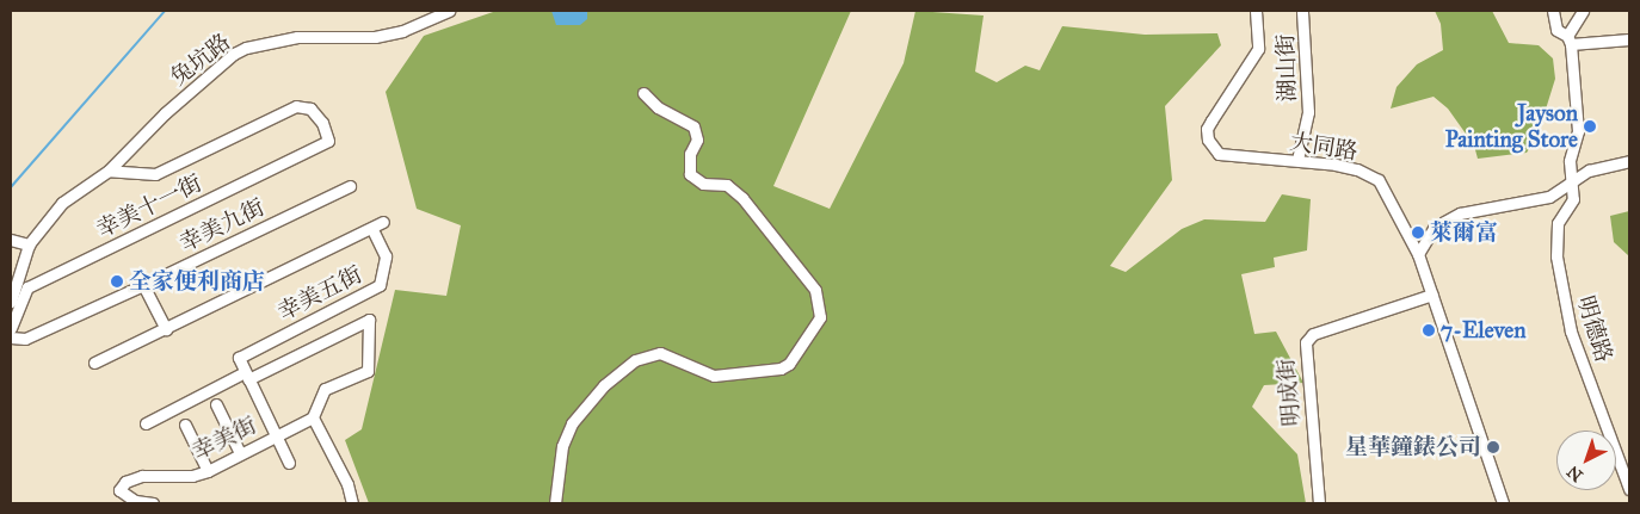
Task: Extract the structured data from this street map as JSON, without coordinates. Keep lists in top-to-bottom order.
{
  "streets": {
    "street": [
      "兔坑路",
      "湖山街",
      "大同路",
      "幸美十一街",
      "幸美九街",
      "幸美五街",
      "明德路",
      "明成街",
      "幸美街"
    ]
  },
  "crossings": [
    ["兔坑路", "幸美十一街"],
    ["湖山街", "大同路"],
    ["大同路", "明成街"]
  ],
  "places": [
    "Jayson Painting Store",
    "萊爾富",
    "全家便利商店",
    "7-Eleven",
    "星華鐘錶公司"
  ],
  "north": "bottom left"
}
